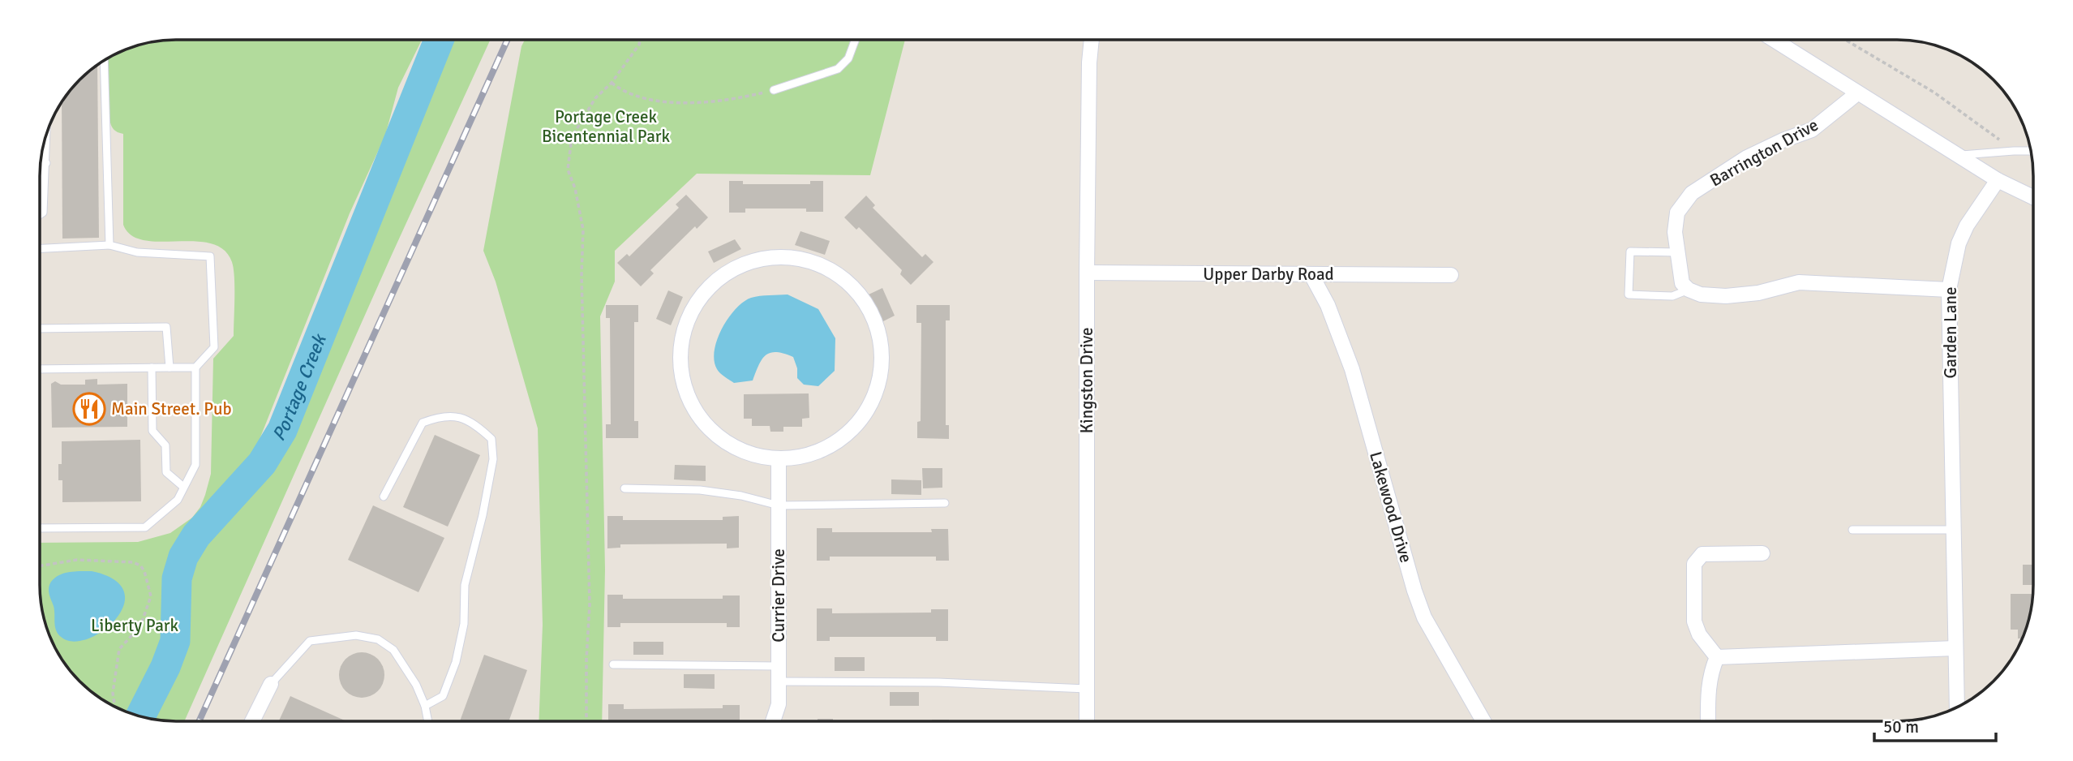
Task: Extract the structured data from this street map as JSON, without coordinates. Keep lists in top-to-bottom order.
{
  "streets": {
    "street": [
      "Barrington Drive",
      "Upper Darby Road",
      "Garden Lane",
      "Kingston Drive",
      "Lakewood Drive",
      "Currier Drive"
    ]
  },
  "crossings": [
    ["Upper Darby Road", "Kingston Drive"],
    ["Upper Darby Road", "Lakewood Drive"]
  ],
  "water": ["Portage Creek"],
  "parks": ["Portage Creek Bicentennial Park", "Liberty Park"],
  "places": {
    "restaurant": ["Main Street. Pub"]
  },
  "scale_bar": "50 m"
}
